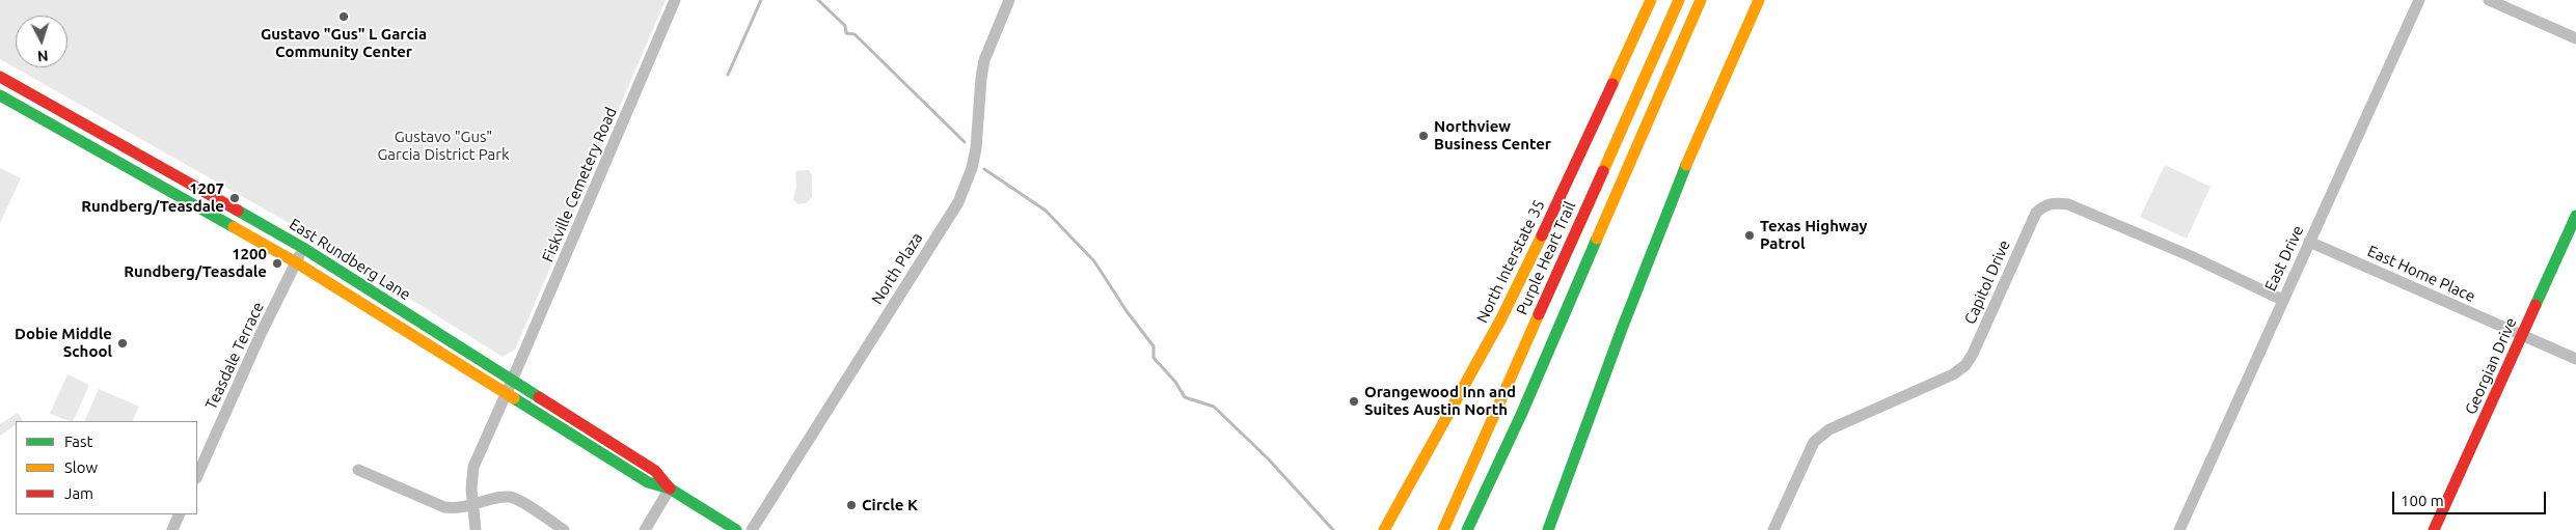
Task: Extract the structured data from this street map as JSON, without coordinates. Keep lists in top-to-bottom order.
{
  "streets": {
    "main road": [
      "Purple Heart Trail",
      "East Rundberg Lane",
      "North Interstate 35",
      "Georgian Drive"
    ],
    "street": [
      "Fiskville Cemetery Road",
      "East Drive",
      "North Plaza",
      "East Home Place",
      "Capitol Drive",
      "Teasdale Terrace"
    ]
  },
  "crossings": [
    ["Fiskville Cemetery Road", "East Rundberg Lane"],
    ["East Drive", "East Home Place"],
    ["East Drive", "Capitol Drive"],
    ["East Rundberg Lane", "Teasdale Terrace"],
    ["East Home Place", "Georgian Drive"]
  ],
  "parks": ["Gustavo \"Gus\" Garcia District Park"],
  "places": [
    "Gustavo \"Gus\" L Garcia Community Center",
    "Northview Business Center",
    "1207 Rundberg/Teasdale",
    "Texas Highway Patrol",
    "1200 Rundberg/Teasdale",
    "Dobie Middle School",
    "Orangewood Inn and Suites Austin North",
    "Circle K"
  ],
  "legend": ["Fast", "Slow", "Jam"],
  "scale_bar": "100 m",
  "north": "bottom"
}
